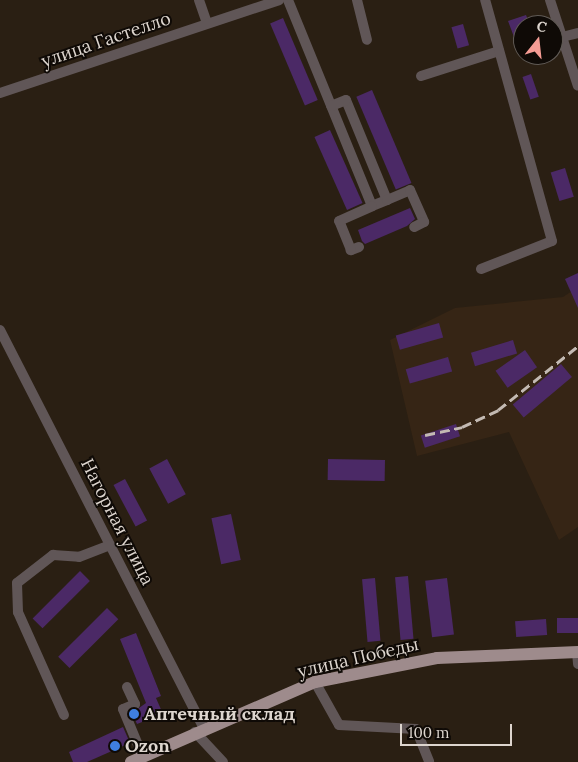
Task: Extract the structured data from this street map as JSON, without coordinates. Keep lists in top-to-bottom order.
{
  "streets": {
    "main road": ["улица Победы"],
    "street": ["улица Гастелло", "Нагорная улица"]
  },
  "crossings": [
    ["Нагорная улица", "улица Победы"]
  ],
  "places": ["Аптечный склад", "Ozon"],
  "scale_bar": "100 m",
  "north": "top"
}
